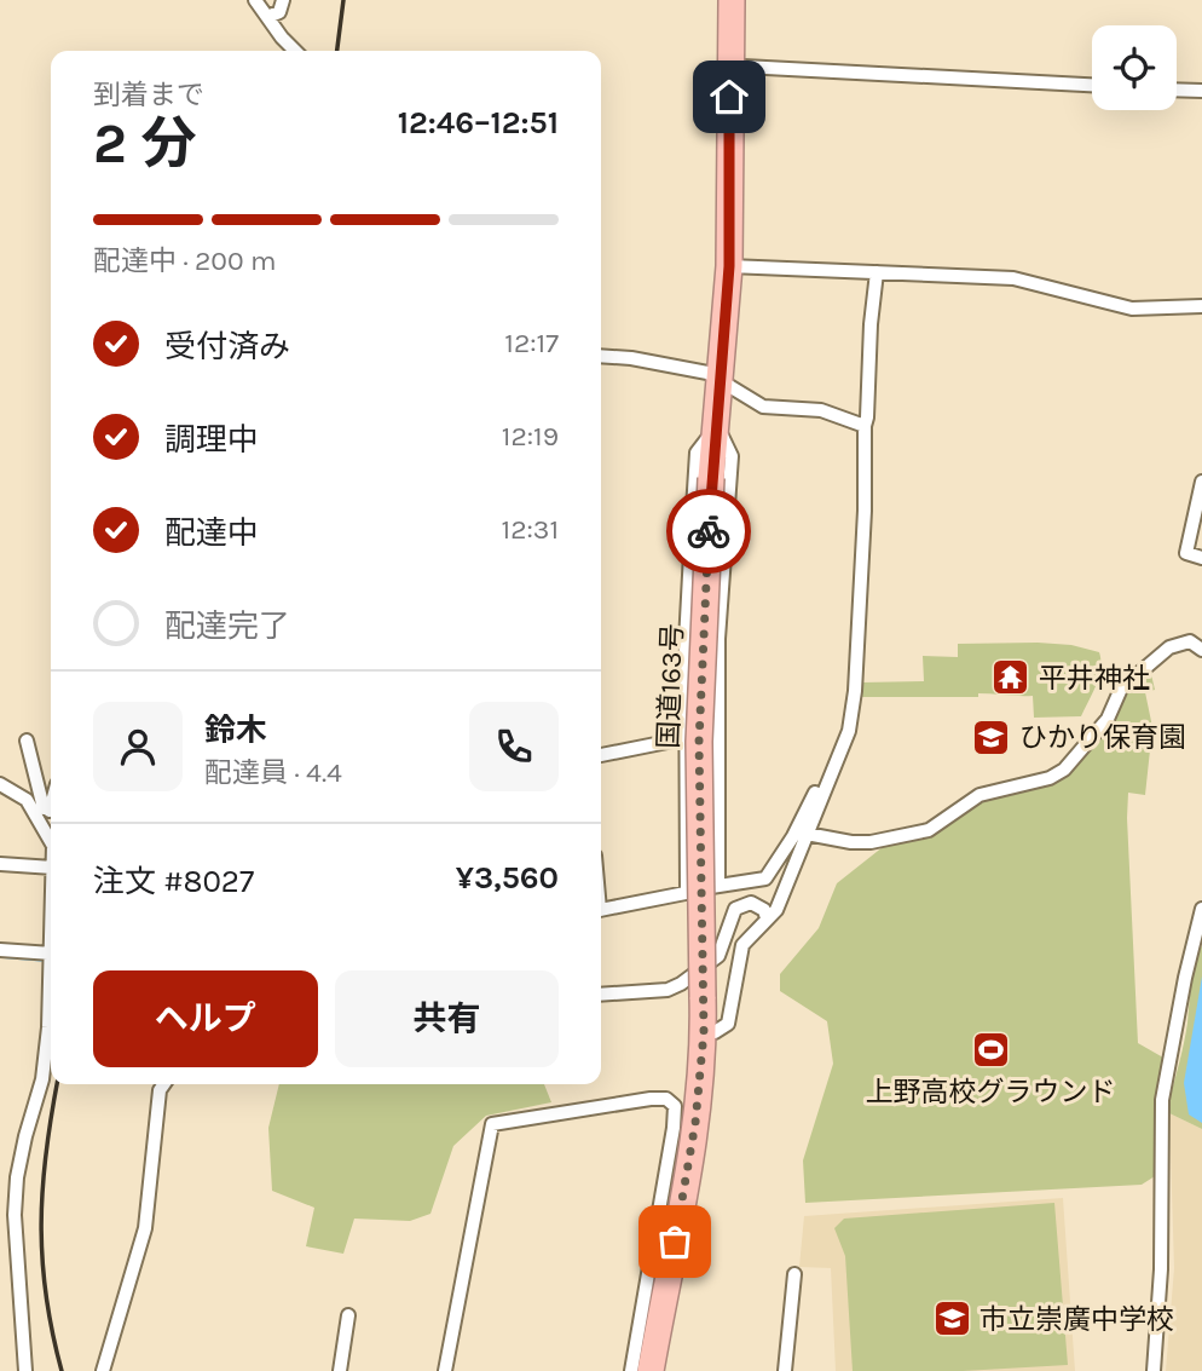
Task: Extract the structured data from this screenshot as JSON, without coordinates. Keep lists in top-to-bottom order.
{
  "streets": {
    "highway": ["国道163号"]
  },
  "places": {
    "temple": ["平井神社"],
    "school or university": ["ひかり保育園", "市立崇廣中学校"],
    "sports": ["上野高校グラウンド"]
  },
  "page": {
    "heading": ["2 分", "到着まで", "12:46–12:51"],
    "panel": [
      "鈴木",
      "配達員 · 4.4",
      "注文 #8027",
      "¥3,560"
    ],
    "bar": "配達中 · 200 m",
    "list": [
      ["受付済み", "12:17"],
      ["調理中", "12:19"],
      ["配達中", "12:31"],
      "配達完了"
    ],
    "buttons": ["ヘルプ", "共有"]
  }
}
